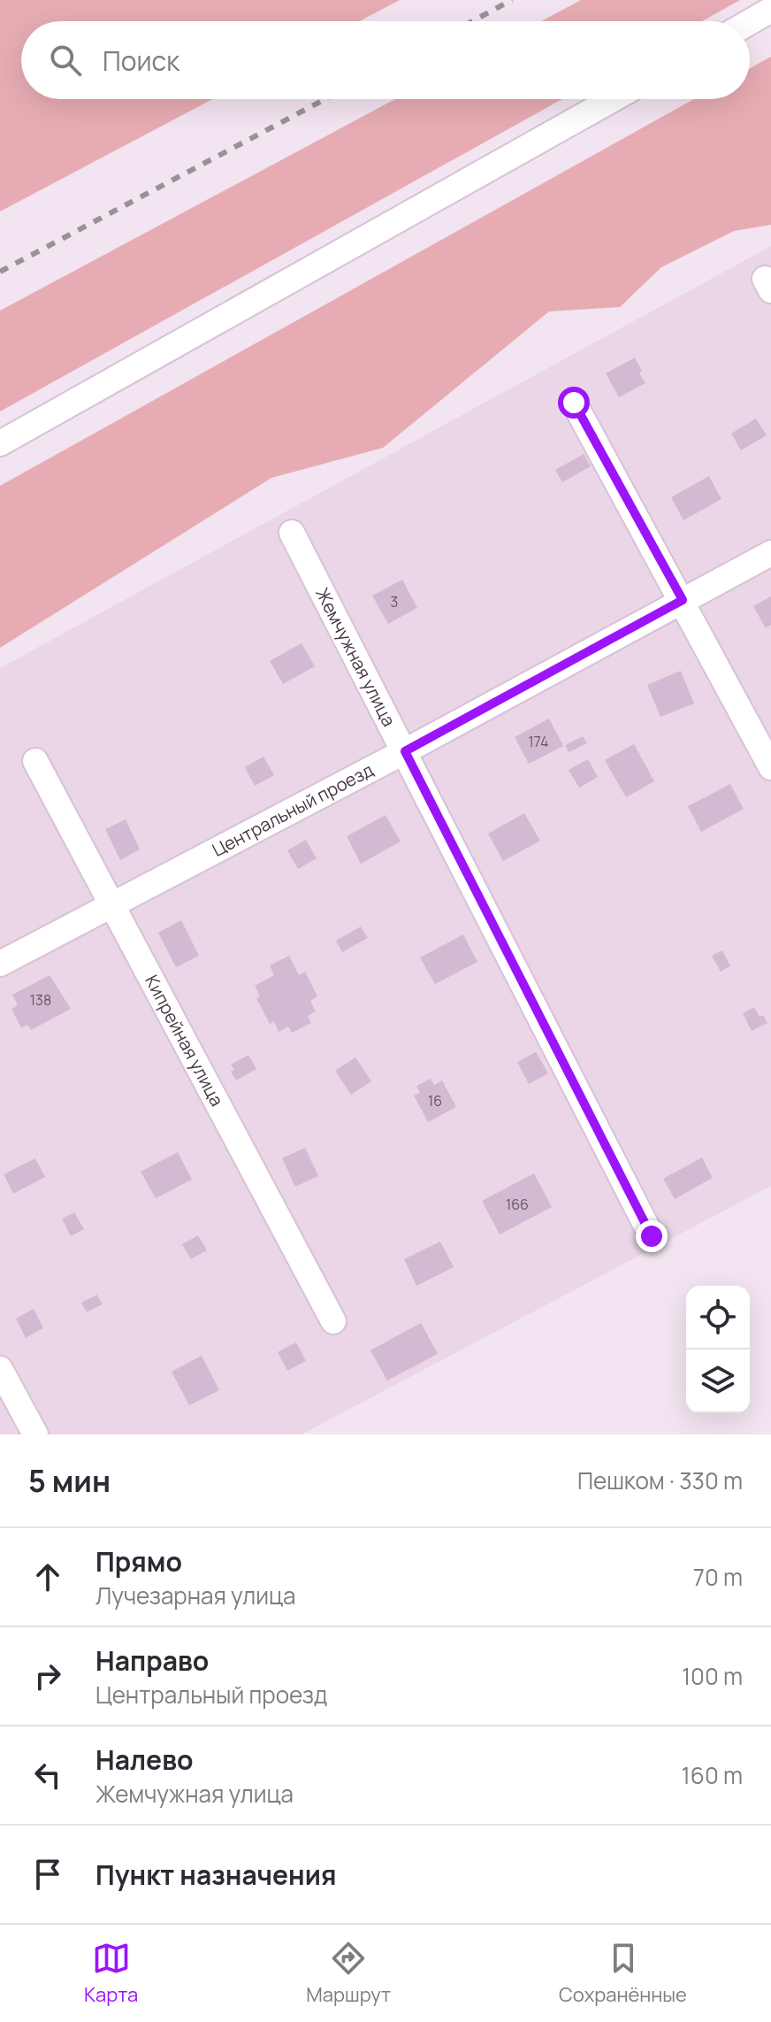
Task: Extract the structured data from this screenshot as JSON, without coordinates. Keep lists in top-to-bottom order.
{
  "streets": {
    "street": ["Жемчужная улица", "Центральный проезд", "Кипрейная улица"]
  },
  "crossings": [
    ["Жемчужная улица", "Центральный проезд"],
    ["Центральный проезд", "Кипрейная улица"]
  ],
  "house_numbers": [
    "3",
    "174",
    "138",
    "16",
    "166"
  ],
  "page": {
    "search": "Поиск",
    "heading": ["5 мин", "Пешком · 330 m"],
    "list": [
      ["Прямо", "Лучезарная улица", "70 m"],
      ["Направо", "Центральный проезд", "100 m"],
      ["Налево", "Жемчужная улица", "160 m"],
      "Пункт назначения"
    ],
    "nav": ["Карта", "Маршрут", "Сохранённые"]
  }
}
